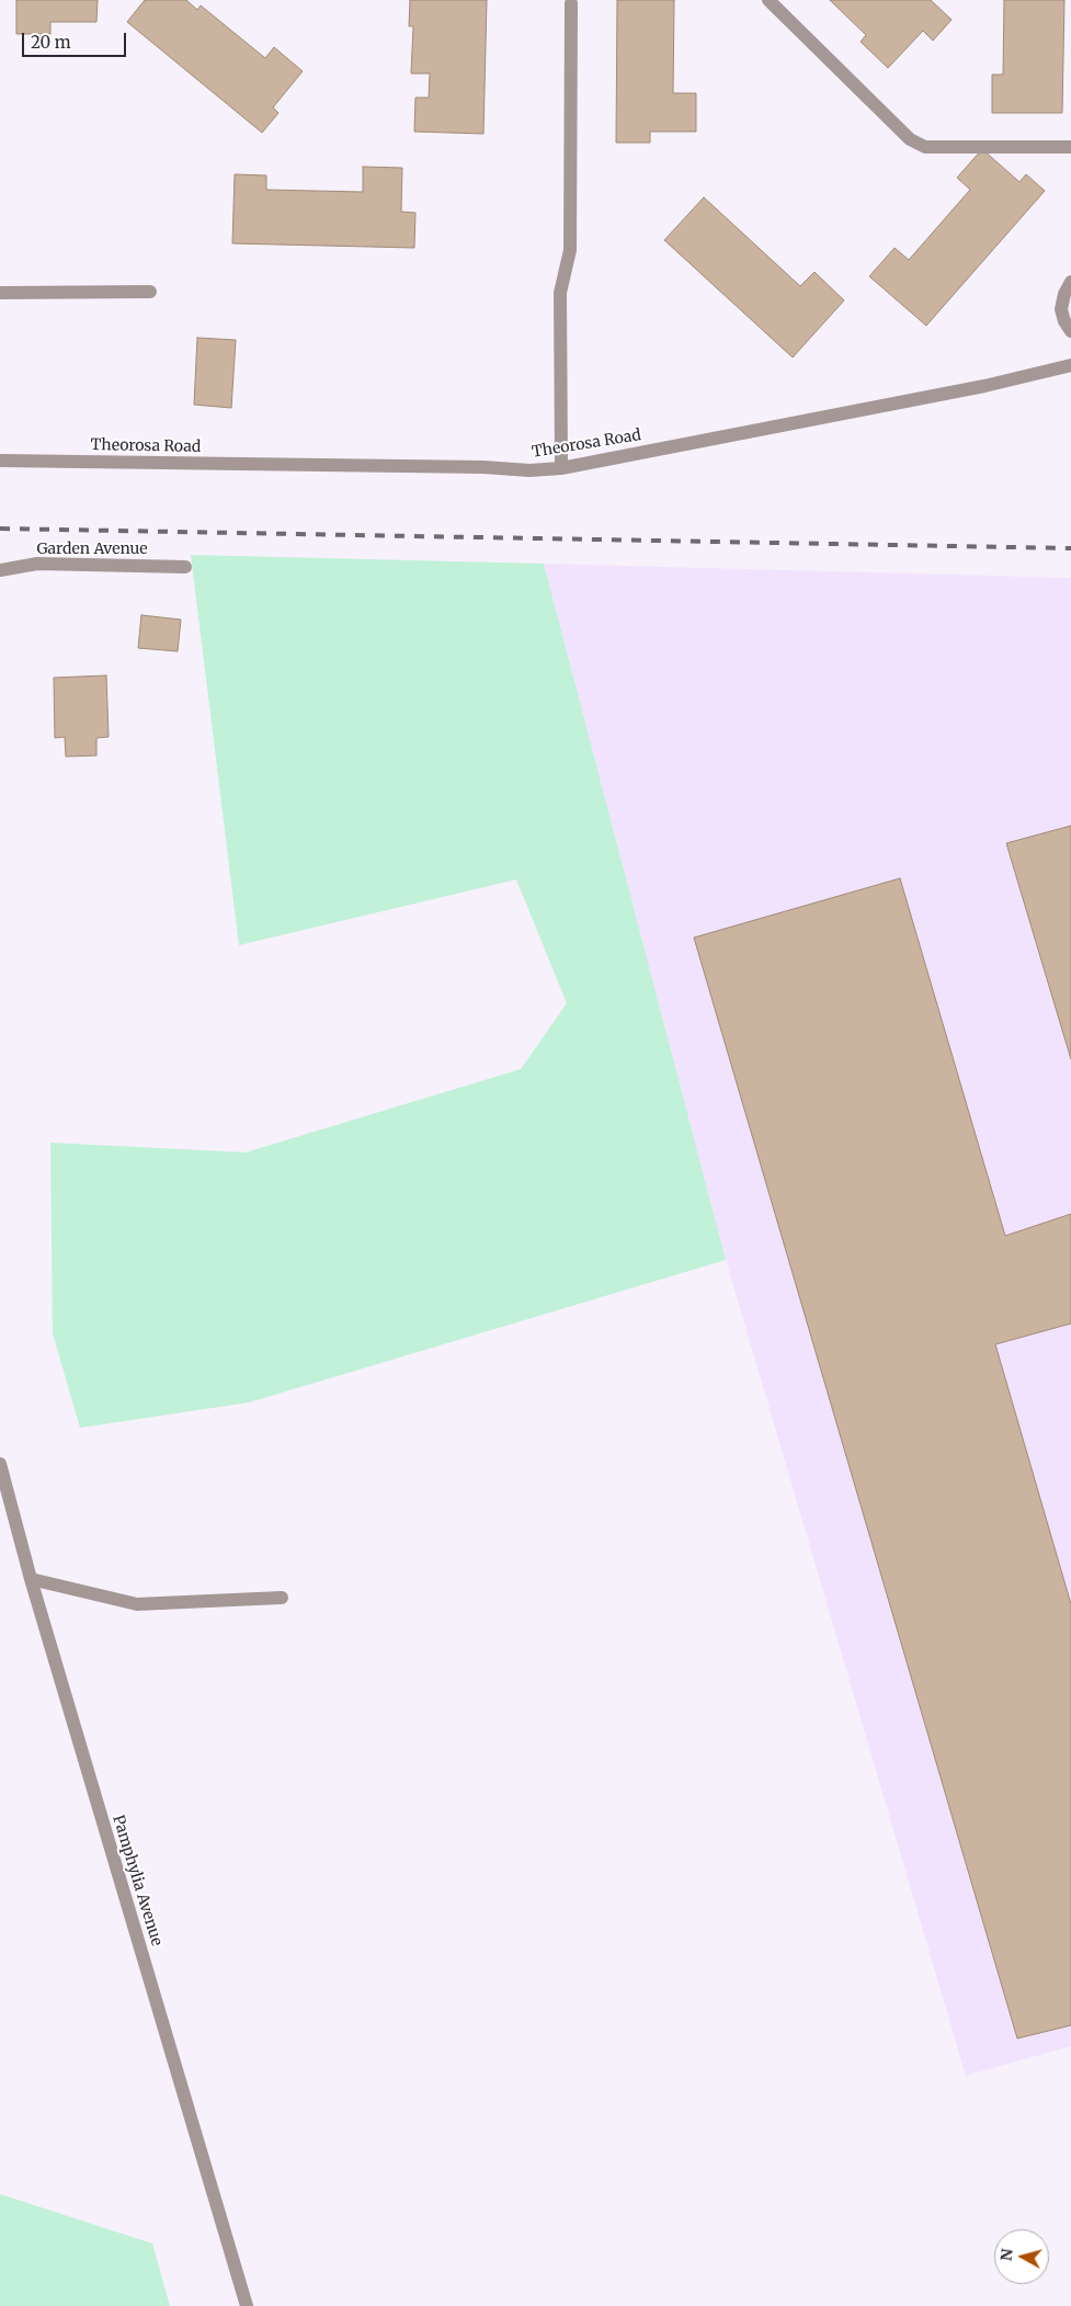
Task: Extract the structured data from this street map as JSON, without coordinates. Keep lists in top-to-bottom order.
{
  "streets": {
    "street": ["Theorosa Road", "Garden Avenue", "Pamphylia Avenue"]
  },
  "scale_bar": "20 m",
  "north": "left"
}
